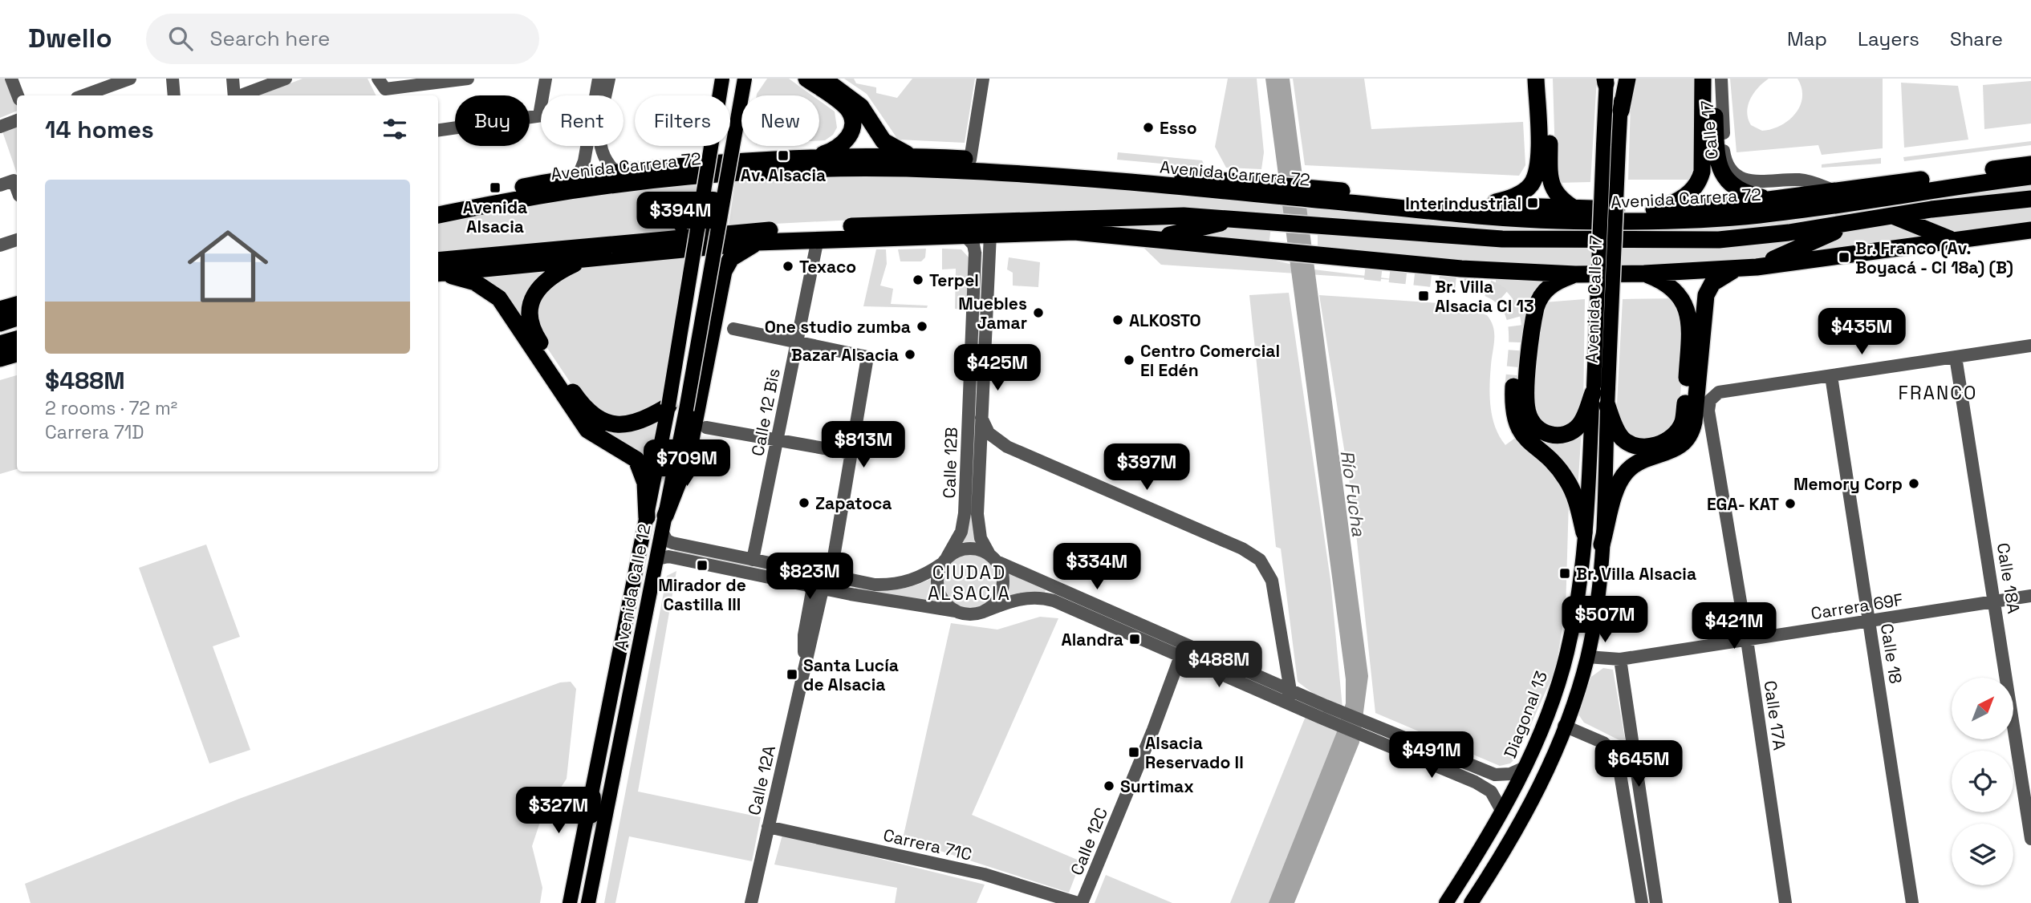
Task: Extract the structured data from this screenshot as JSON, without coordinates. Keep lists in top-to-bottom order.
{
  "streets": {
    "highway": ["Avenida Carrera 72"],
    "main road": ["Avenida Calle 17", "Avenida Calle 12", "Diagonal 13"],
    "street": [
      "Calle 17",
      "Calle 12 Bis",
      "Calle 12B",
      "Calle 18A",
      "Carrera 69F",
      "Calle 18",
      "Calle 17A",
      "Calle 12A",
      "Calle 12C",
      "Carrera 71C"
    ]
  },
  "crossings": [
    ["Calle 17", "Avenida Carrera 72"],
    ["Avenida Calle 17", "Diagonal 13"],
    ["Calle 12 Bis", "Calle 12A"],
    ["Calle 18A", "Carrera 69F"],
    ["Carrera 69F", "Calle 18"],
    ["Carrera 69F", "Calle 17A"],
    ["Calle 18", "Calle 17A"],
    ["Calle 12A", "Carrera 71C"],
    ["Calle 12C", "Carrera 71C"]
  ],
  "districts": ["FRANCO", "CIUDAD ALSACIA"],
  "water": ["Río Fucha"],
  "places": {
    "other": [
      "Esso",
      "Texaco",
      "Terpel",
      "Muebles Jamar",
      "ALKOSTO",
      "One studio zumba",
      "Bazar Alsacia",
      "Centro Comercial El Edén",
      "Memory Corp",
      "Zapatoca",
      "EGA- KAT",
      "Surtimax"
    ],
    "transit": [
      "Av. Alsacia",
      "Avenida Alsacia",
      "Interindustrial",
      "Br. Franco (Av. Boyacá - Cl 18a) (B)",
      "Br. Villa Alsacia Cl 13",
      "Mirador de Castilla III",
      "Br. Villa Alsacia",
      "Alandra",
      "Santa Lucía de Alsacia",
      "Alsacia Reservado II"
    ]
  },
  "north": "top right",
  "page": {
    "header": "Dwello",
    "search": "Search here",
    "nav": ["Map", "Layers", "Share"],
    "chip": [
      "Buy",
      "Rent",
      "Filters",
      "New"
    ],
    "heading": "14 homes",
    "list": [
      {
        "name": "$488M",
        "note": "2 rooms · 72 m² · Carrera 71D"
      }
    ],
    "price": [
      "$394M",
      "$435M",
      "$425M",
      "$813M",
      "$709M",
      "$397M",
      "$334M",
      "$823M",
      "$507M",
      "$421M",
      "$488M",
      "$491M",
      "$645M",
      "$327M"
    ]
  }
}
